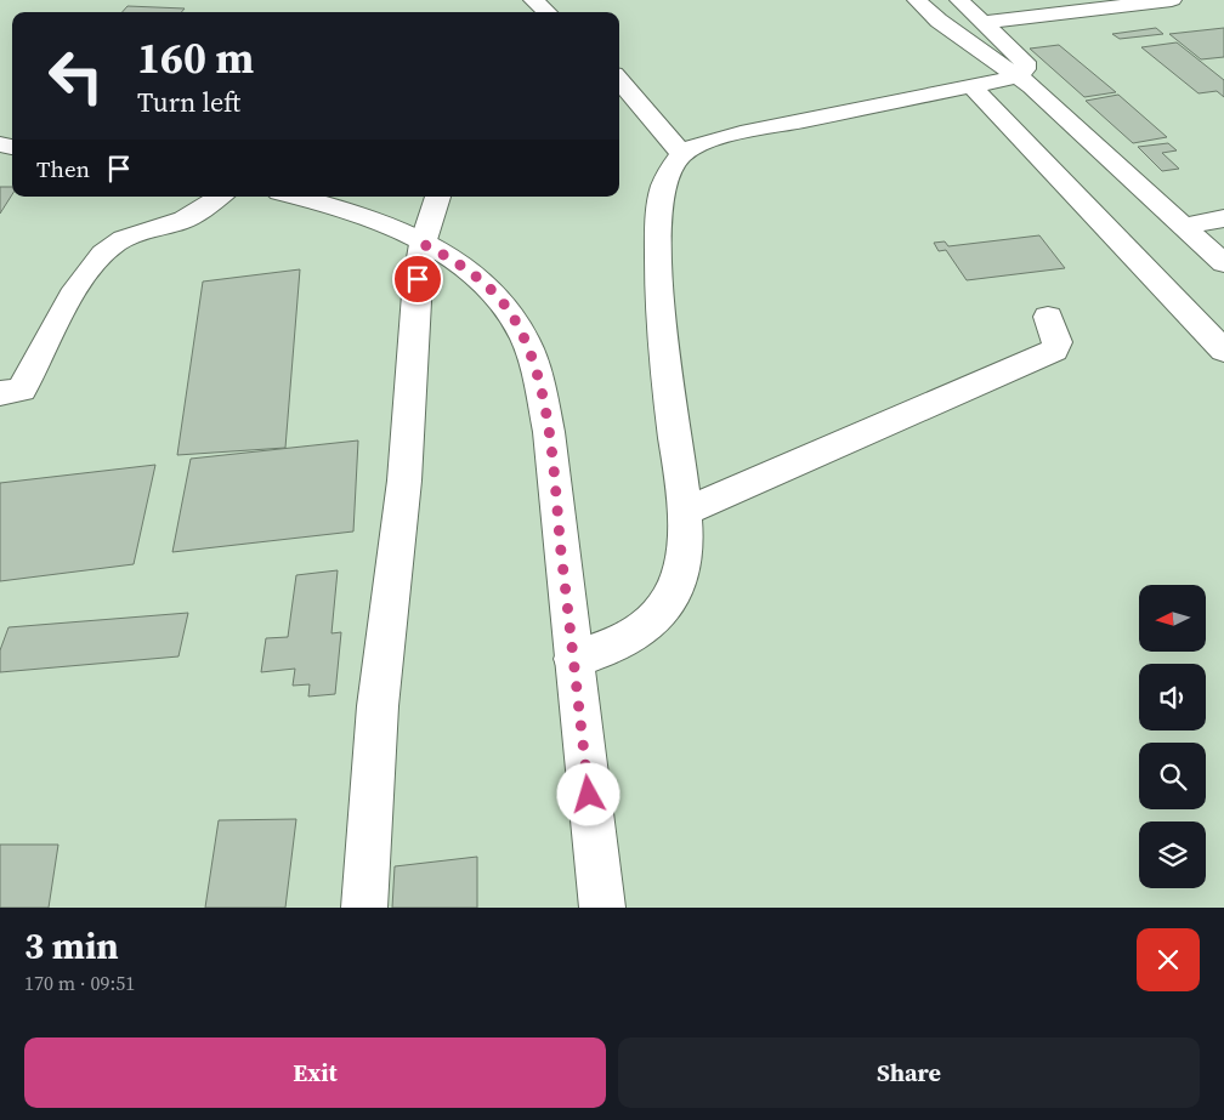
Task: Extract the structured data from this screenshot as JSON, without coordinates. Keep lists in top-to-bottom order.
{
  "north": "left",
  "page": {
    "turn": ["160 m", "Turn left"],
    "then": "Then",
    "heading": ["3 min", "170 m · 09:51"],
    "buttons": ["Exit", "Share"]
  }
}
